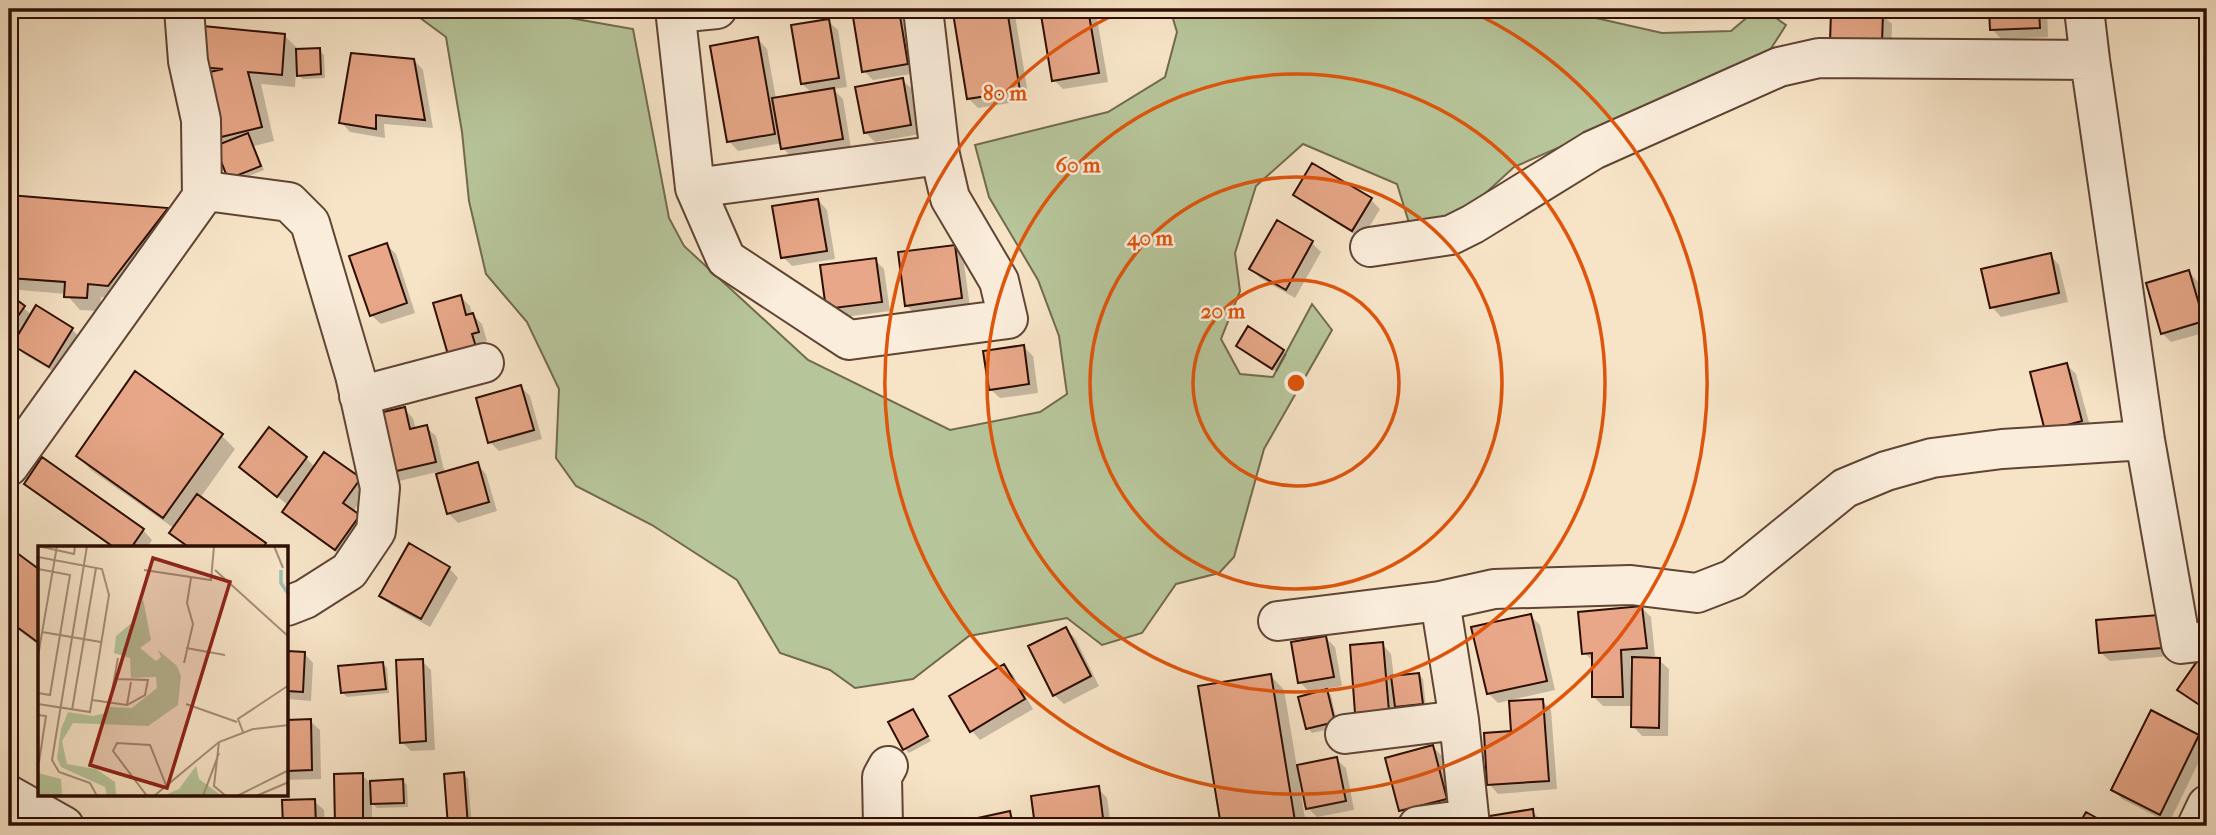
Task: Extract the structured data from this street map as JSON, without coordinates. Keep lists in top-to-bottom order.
{
  "rings": [
    "80 m",
    "60 m",
    "40 m",
    "20 m"
  ]
}
